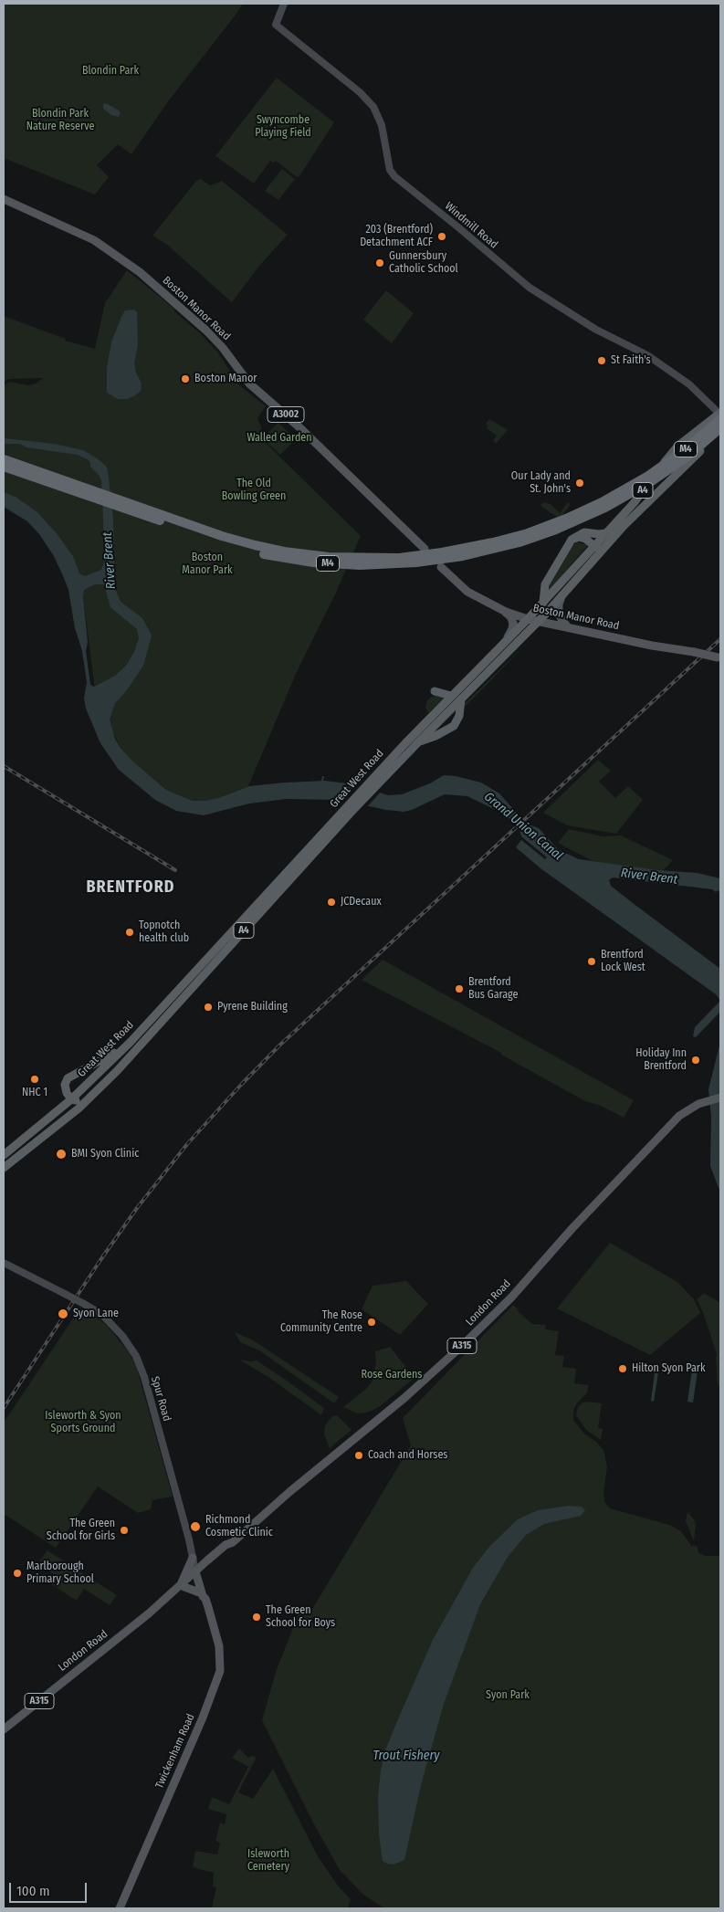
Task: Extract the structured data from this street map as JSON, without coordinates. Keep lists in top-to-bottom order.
{
  "streets": {
    "highway": ["M4", "A4", "Great West Road"],
    "main road": [
      "Windmill Road",
      "Boston Manor Road",
      "A3002",
      "London Road",
      "A315",
      "Spur Road",
      "Twickenham Road"
    ]
  },
  "crossings": [
    ["Windmill Road", "M4"],
    ["Windmill Road", "Great West Road"],
    ["Boston Manor Road", "Great West Road"],
    ["M4", "Great West Road"],
    ["A4", "Great West Road"],
    ["London Road", "Spur Road"],
    ["London Road", "Twickenham Road"],
    ["Spur Road", "Twickenham Road"]
  ],
  "districts": ["BRENTFORD"],
  "water": ["River Brent", "Grand Union Canal", "Trout Fishery"],
  "parks": [
    "Blondin Park",
    "Blondin Park Nature Reserve",
    "Swyncombe Playing Field",
    "Walled Garden",
    "The Old Bowling Green",
    "Boston Manor Park",
    "Rose Gardens",
    "Isleworth & Syon Sports Ground",
    "Syon Park",
    "Isleworth Cemetery"
  ],
  "places": [
    "203 (Brentford) Detachment ACF",
    "Gunnersbury Catholic School",
    "St Faith's",
    "Boston Manor",
    "Our Lady and St. John's",
    "JCDecaux",
    "Topnotch health club",
    "Brentford Lock West",
    "Brentford Bus Garage",
    "Pyrene Building",
    "Holiday Inn Brentford",
    "NHC 1",
    "BMI Syon Clinic",
    "Syon Lane",
    "The Rose Community Centre",
    "Hilton Syon Park",
    "Coach and Horses",
    "Richmond Cosmetic Clinic",
    "The Green School for Girls",
    "Marlborough Primary School",
    "The Green School for Boys"
  ],
  "scale_bar": "100 m"
}
